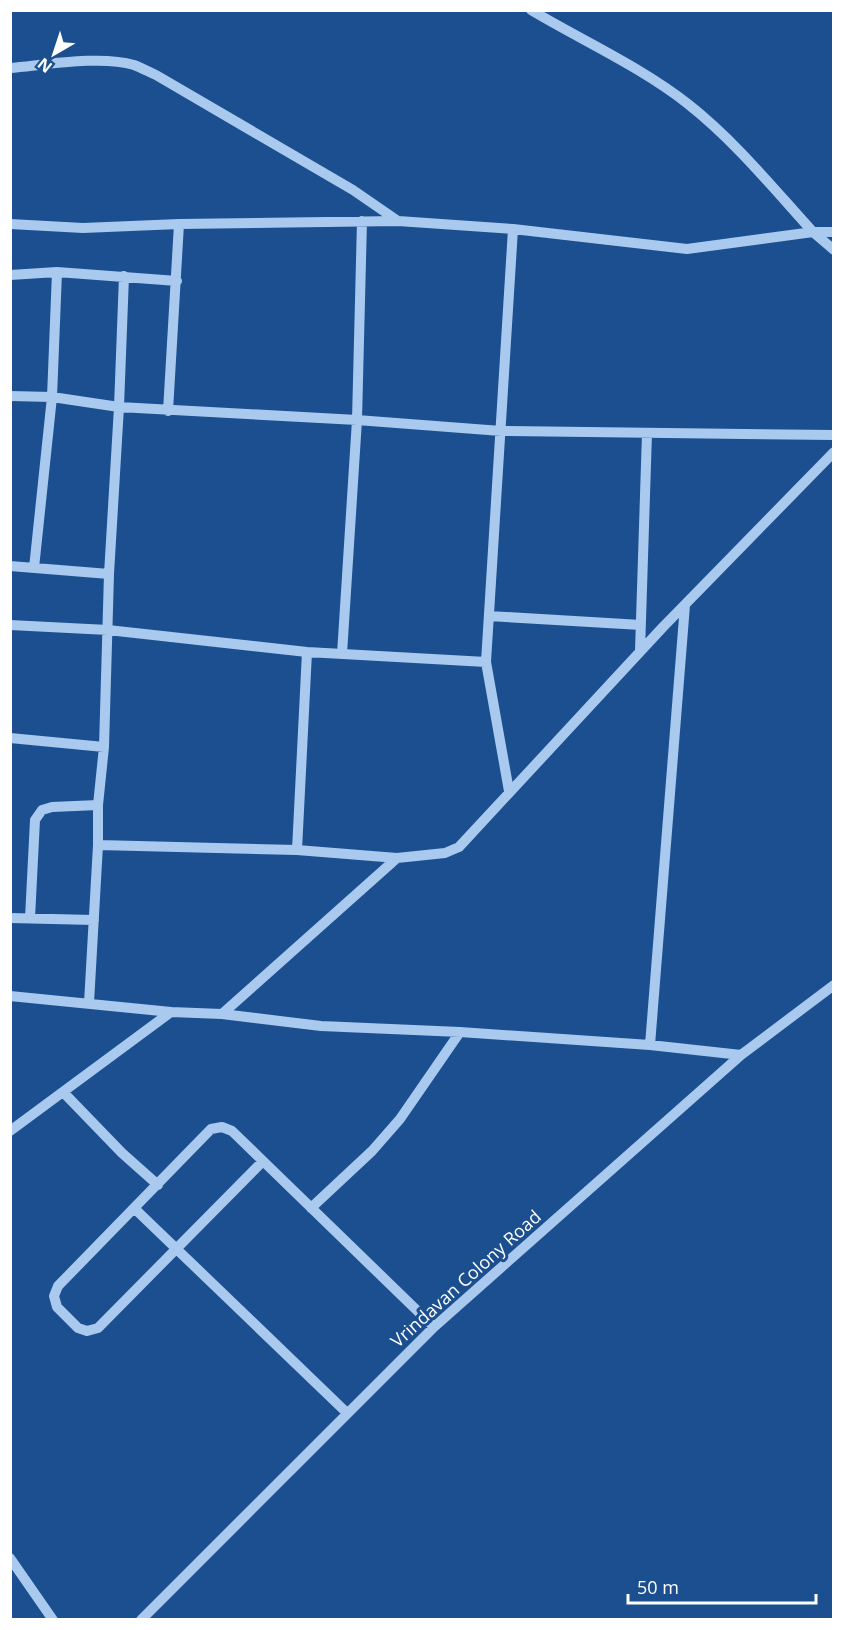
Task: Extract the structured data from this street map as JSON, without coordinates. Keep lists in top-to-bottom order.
{
  "streets": {
    "street": ["Vrindavan Colony Road"]
  },
  "scale_bar": "50 m",
  "north": "bottom left"
}
